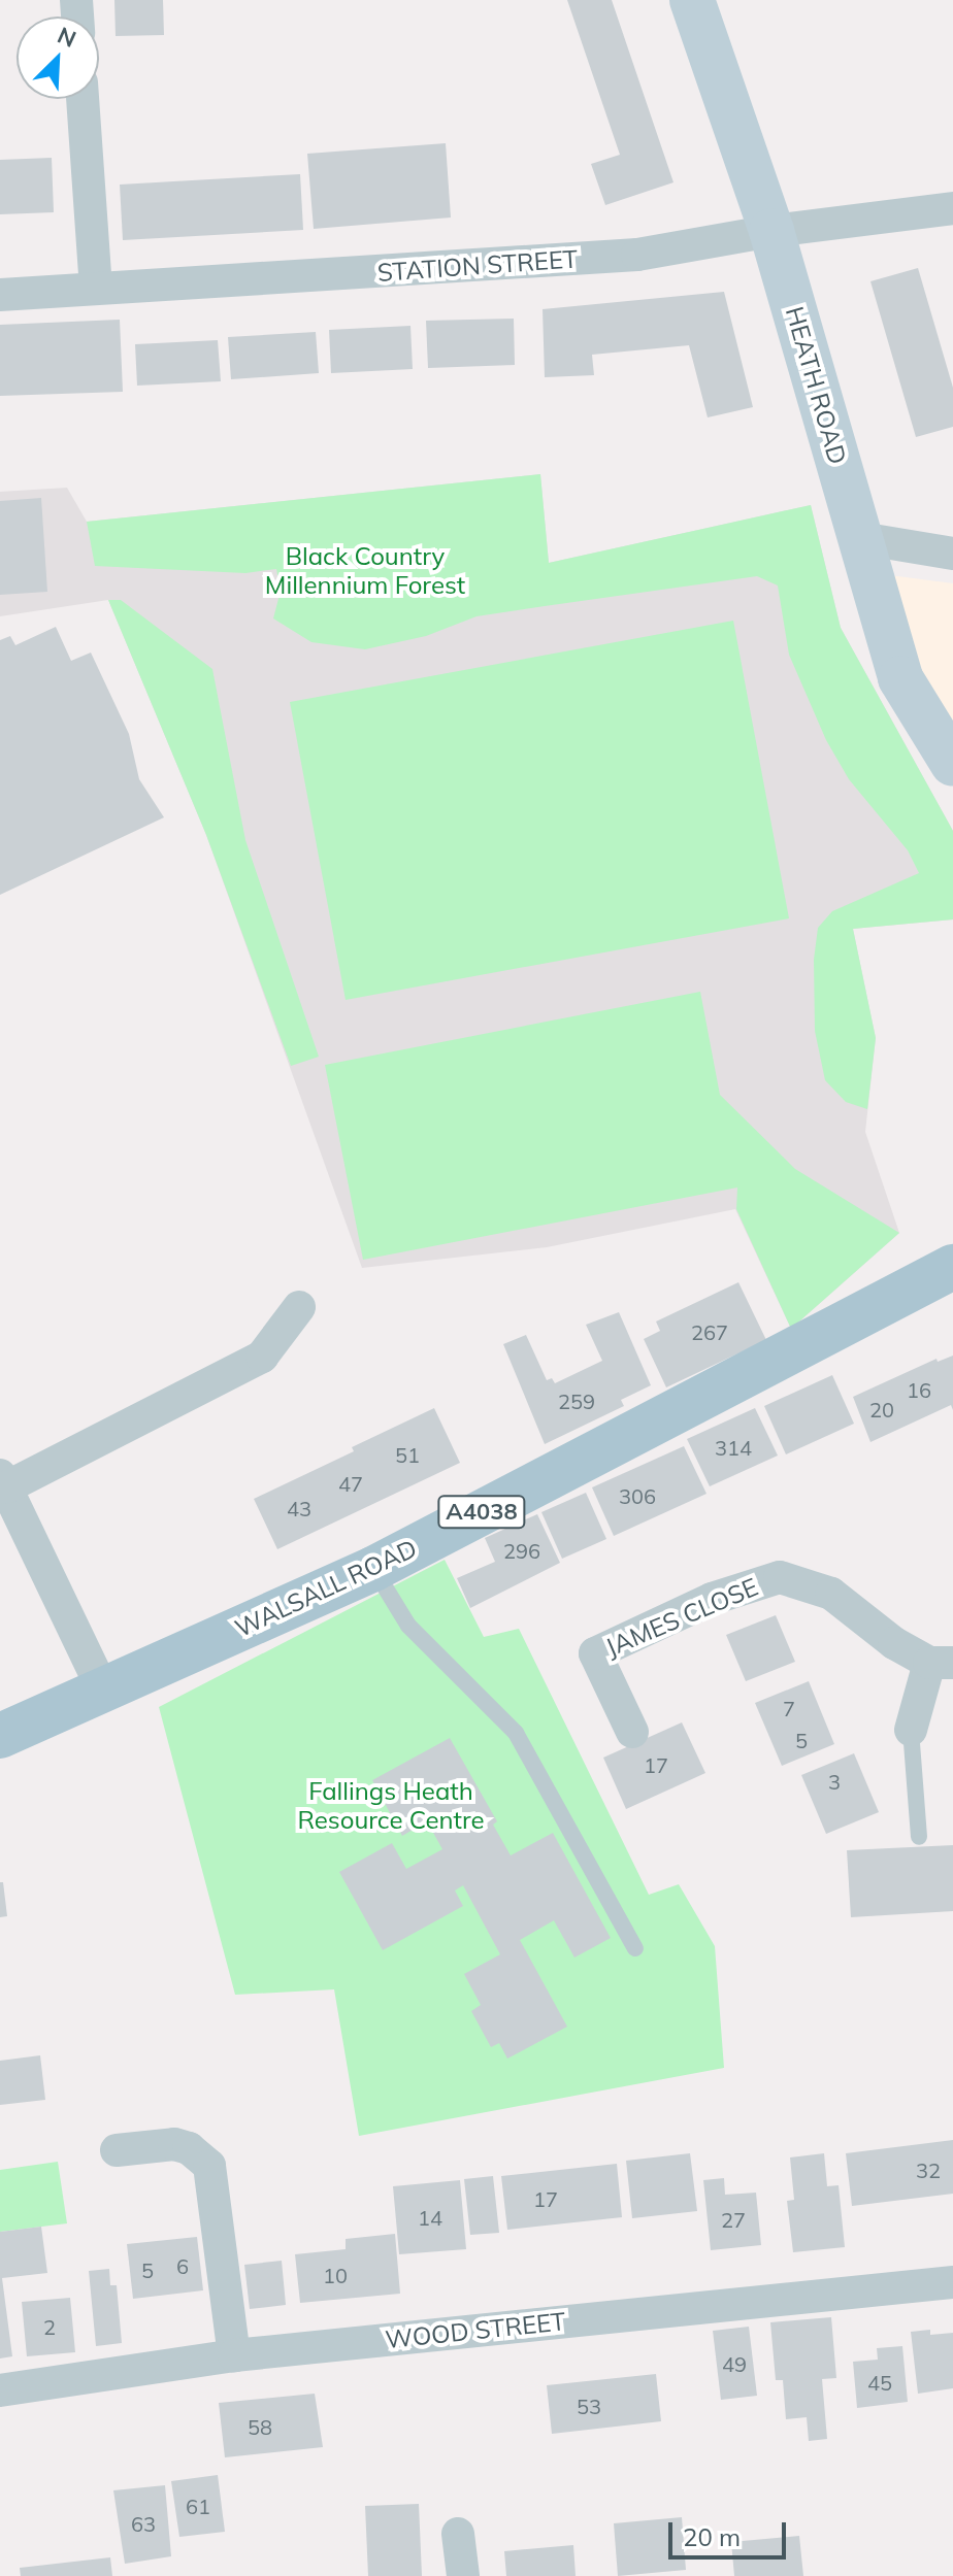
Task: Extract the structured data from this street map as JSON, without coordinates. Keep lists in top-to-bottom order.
{
  "streets": {
    "main road": ["A4038", "WALSALL ROAD"],
    "street": [
      "STATION STREET",
      "HEATH ROAD",
      "JAMES CLOSE",
      "WOOD STREET"
    ]
  },
  "crossings": [
    ["STATION STREET", "HEATH ROAD"]
  ],
  "parks": ["Black Country Millennium Forest", "Fallings Heath Resource Centre"],
  "house_numbers": [
    "267",
    "16",
    "259",
    "20",
    "314",
    "51",
    "47",
    "306",
    "43",
    "296",
    "7",
    "5",
    "17",
    "3",
    "32",
    "17",
    "14",
    "27",
    "6",
    "5",
    "10",
    "2",
    "49",
    "45",
    "53",
    "58",
    "61",
    "63"
  ],
  "scale_bar": "20 m",
  "north": "top right"
}
